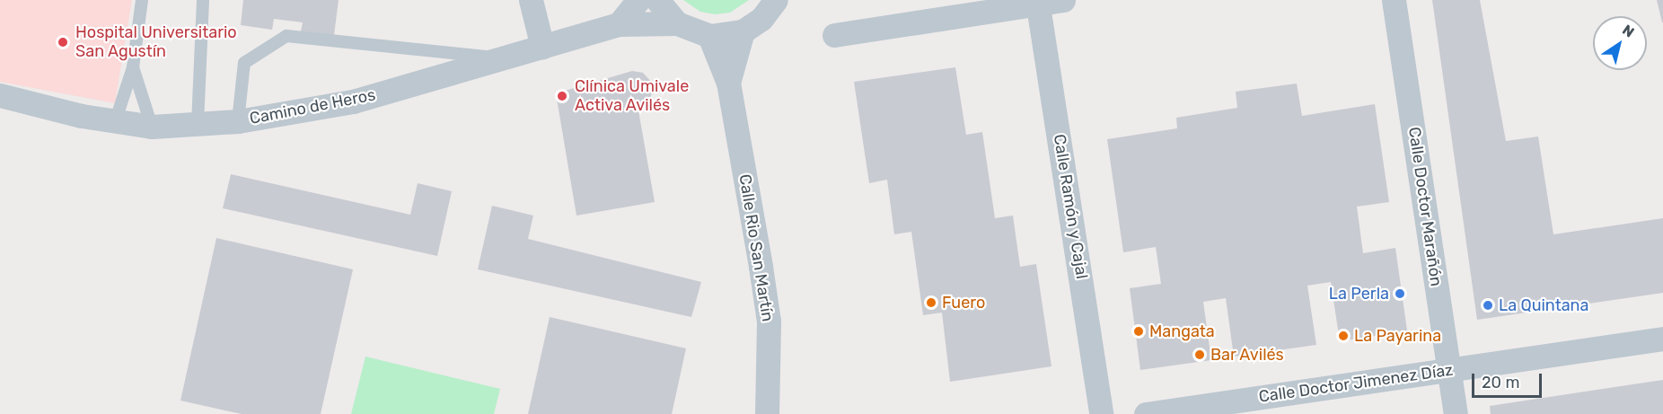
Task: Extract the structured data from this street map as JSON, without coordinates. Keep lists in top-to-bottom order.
{
  "streets": {
    "street": [
      "Camino de Heros",
      "Calle Ramón y Cajal",
      "Calle Doctor Marañón",
      "Calle Rio San Martín",
      "Calle Doctor Jimenez Díaz"
    ]
  },
  "crossings": [
    ["Calle Doctor Marañón", "Calle Doctor Jimenez Díaz"]
  ],
  "places": [
    "Hospital Universitario San Agustín",
    "Clínica Umivale Activa Avilés",
    "La Perla",
    "Fuero",
    "La Quintana",
    "Mangata",
    "La Payarina",
    "Bar Avilés"
  ],
  "scale_bar": "20 m",
  "north": "top right"
}
